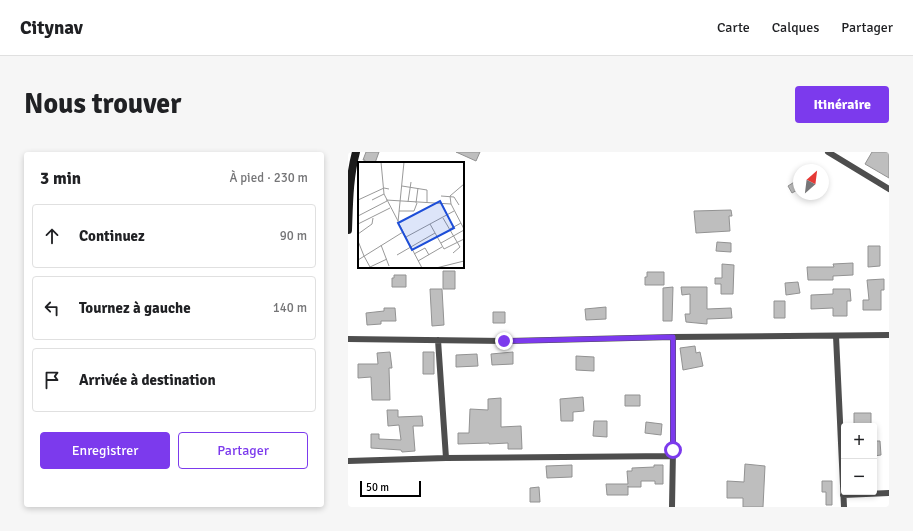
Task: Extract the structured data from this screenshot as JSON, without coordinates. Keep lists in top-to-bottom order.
{
  "scale_bar": "50 m",
  "north": "top right",
  "page": {
    "header": "Citynav",
    "nav": ["Carte", "Calques", "Partager"],
    "buttons": [
      "Itinéraire",
      ["Enregistrer", "Partager"]
    ],
    "title": "Nous trouver",
    "heading": ["3 min", "À pied · 230 m"],
    "list": [
      ["Continuez", "90 m"],
      ["Tournez à gauche", "140 m"],
      "Arrivée à destination"
    ],
    "map_buttons": ["+", "−"],
    "scale": "50 m"
  }
}
